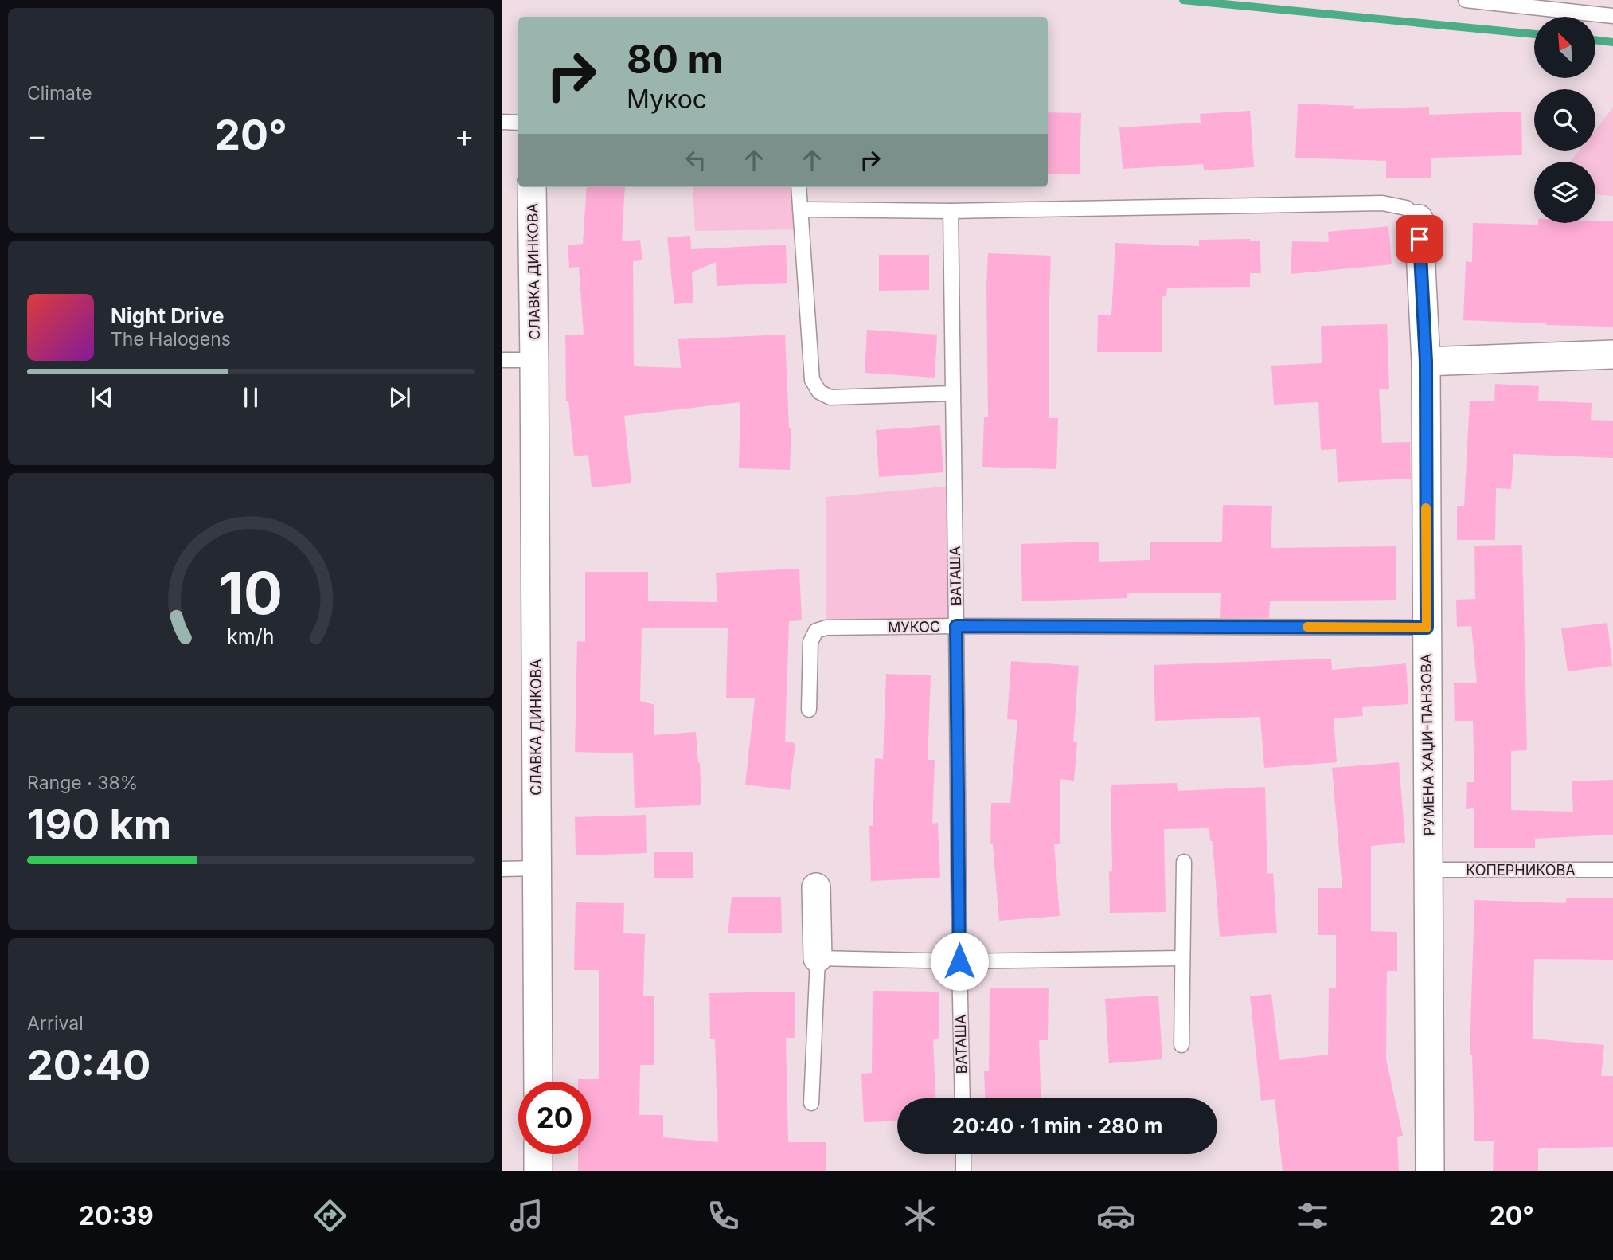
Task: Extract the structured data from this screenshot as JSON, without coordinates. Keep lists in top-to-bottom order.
{
  "streets": {
    "street": ["СЛАВКА ДИНКОВА", "РУМЕНА ХАЏИ-ПАНЗОВА"],
    "lane": ["ВАТАША", "МУКОС", "КОПЕРНИКОВА"]
  },
  "crossings": [
    ["ВАТАША", "МУКОС"],
    ["МУКОС", "РУМЕНА ХАЏИ-ПАНЗОВА"],
    ["РУМЕНА ХАЏИ-ПАНЗОВА", "КОПЕРНИКОВА"]
  ],
  "north": "top left",
  "page": {
    "tile": [
      "Climate",
      ["Range · 38%", "190 km"],
      ["Arrival", "20:40"]
    ],
    "turn": ["80 m", "Мукос"],
    "heat": ["−", "20°", "+"],
    "song": ["Night Drive", "The Halogens"],
    "limit": "20",
    "trip": "20:40 · 1 min · 280 m",
    "tabs": ["20:39", "20°"],
    "gauge": ["10", "km/h"]
  }
}
